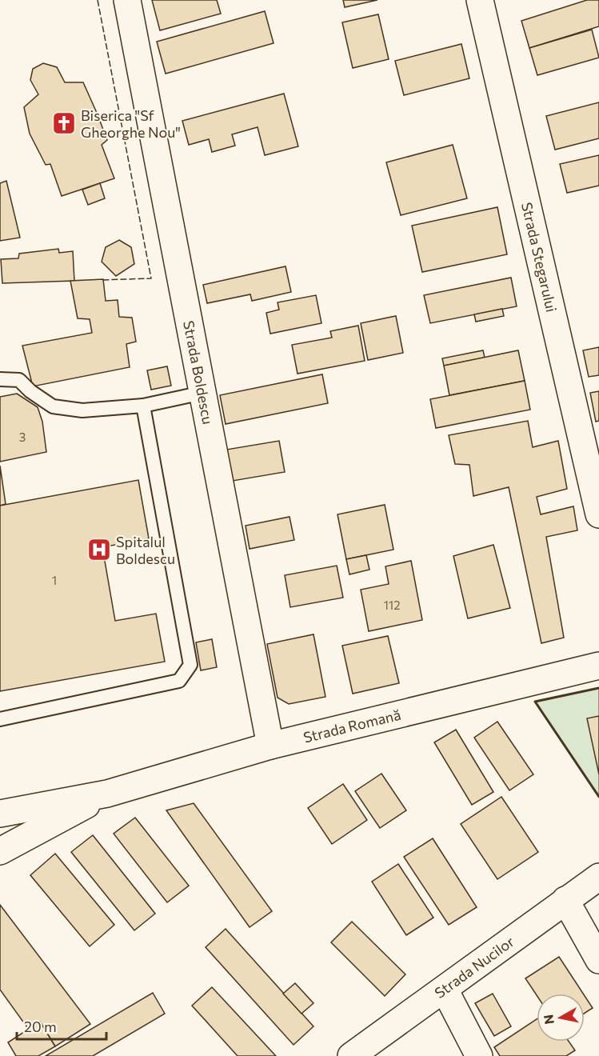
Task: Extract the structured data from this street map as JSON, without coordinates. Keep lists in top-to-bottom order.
{
  "streets": {
    "street": [
      "Strada Stegarului",
      "Strada Boldescu",
      "Strada Romană",
      "Strada Nucilor"
    ]
  },
  "crossings": [
    ["Strada Boldescu", "Strada Romană"]
  ],
  "places": {
    "church": ["Biserica \"Sf Gheorghe Nou\""],
    "hospital": ["Spitalul Boldescu"]
  },
  "house_numbers": ["3", "1", "112"],
  "scale_bar": "20 m",
  "north": "left"
}
